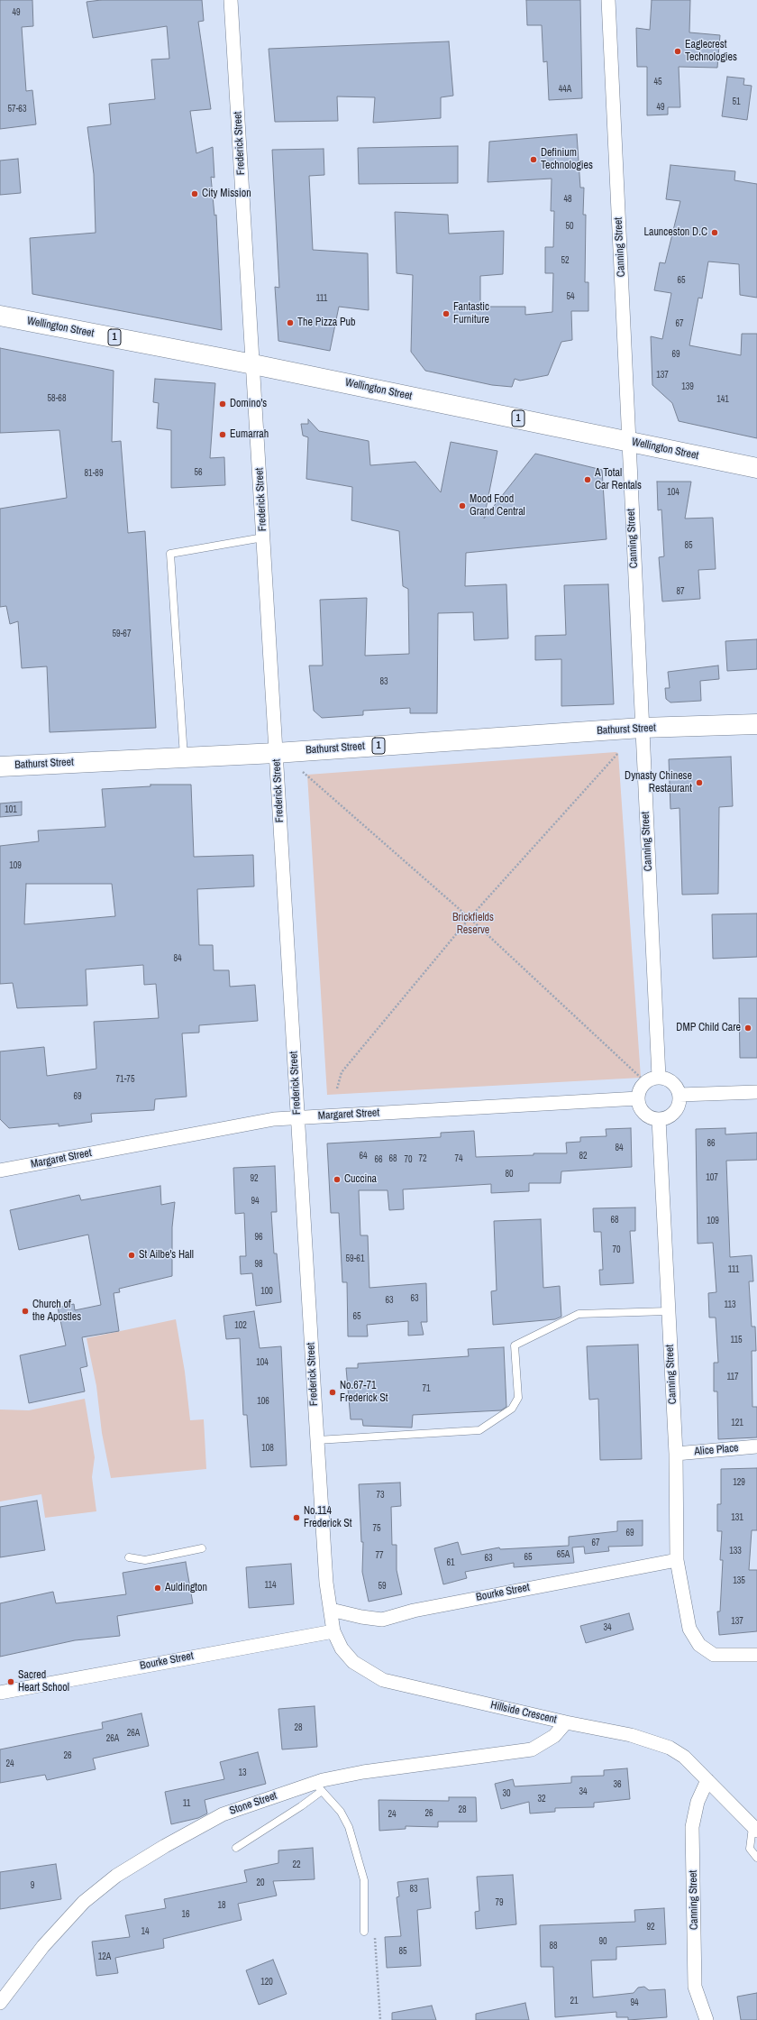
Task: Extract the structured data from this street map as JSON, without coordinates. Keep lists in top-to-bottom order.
{
  "streets": {
    "highway": ["Wellington Street", "1", "Bathurst Street"],
    "street": [
      "Frederick Street",
      "Canning Street",
      "Margaret Street",
      "Alice Place",
      "Bourke Street",
      "Hillside Crescent",
      "Stone Street"
    ]
  },
  "crossings": [
    ["Frederick Street", "Wellington Street"],
    ["Frederick Street", "Bathurst Street"],
    ["Frederick Street", "Margaret Street"],
    ["Frederick Street", "Hillside Crescent"],
    ["Canning Street", "Wellington Street"],
    ["Canning Street", "Bathurst Street"],
    ["Canning Street", "Margaret Street"],
    ["Canning Street", "Alice Place"],
    ["Canning Street", "Bourke Street"],
    ["Canning Street", "Hillside Crescent"],
    ["Bourke Street", "Hillside Crescent"],
    ["Hillside Crescent", "Stone Street"]
  ],
  "parks": ["Brickfields Reserve"],
  "places": [
    "Eaglecrest Technologies",
    "Definium Technologies",
    "City Mission",
    "Launceston D.C",
    "Fantastic Furniture",
    "The Pizza Pub",
    "Domino's",
    "Eumarrah",
    "A Total Car Rentals",
    "Mood Food Grand Central",
    "Dynasty Chinese Restaurant",
    "DMP Child Care",
    "Cuccina",
    "St Ailbe's Hall",
    "Church of the Apostles",
    "No.67-71 Frederick St",
    "No.114 Frederick St",
    "Auldington",
    "Sacred Heart School"
  ],
  "house_numbers": [
    "49",
    "45",
    "44A",
    "51",
    "49",
    "57-63",
    "48",
    "50",
    "52",
    "65",
    "54",
    "111",
    "67",
    "69",
    "137",
    "139",
    "58-68",
    "141",
    "56",
    "81-89",
    "104",
    "85",
    "87",
    "59-67",
    "83",
    "101",
    "109",
    "84",
    "71-75",
    "69",
    "86",
    "84",
    "64",
    "82",
    "68",
    "72",
    "74",
    "66",
    "70",
    "80",
    "107",
    "92",
    "94",
    "68",
    "109",
    "96",
    "70",
    "59-61",
    "98",
    "111",
    "100",
    "63",
    "63",
    "113",
    "65",
    "102",
    "115",
    "104",
    "117",
    "71",
    "106",
    "121",
    "108",
    "129",
    "73",
    "131",
    "75",
    "69",
    "67",
    "133",
    "65A",
    "77",
    "65",
    "63",
    "61",
    "135",
    "114",
    "59",
    "137",
    "34",
    "28",
    "26A",
    "26A",
    "26",
    "24",
    "13",
    "36",
    "34",
    "30",
    "32",
    "11",
    "28",
    "26",
    "24",
    "22",
    "20",
    "9",
    "83",
    "79",
    "18",
    "16",
    "92",
    "14",
    "90",
    "88",
    "85",
    "12A",
    "120",
    "21",
    "94"
  ]
}
